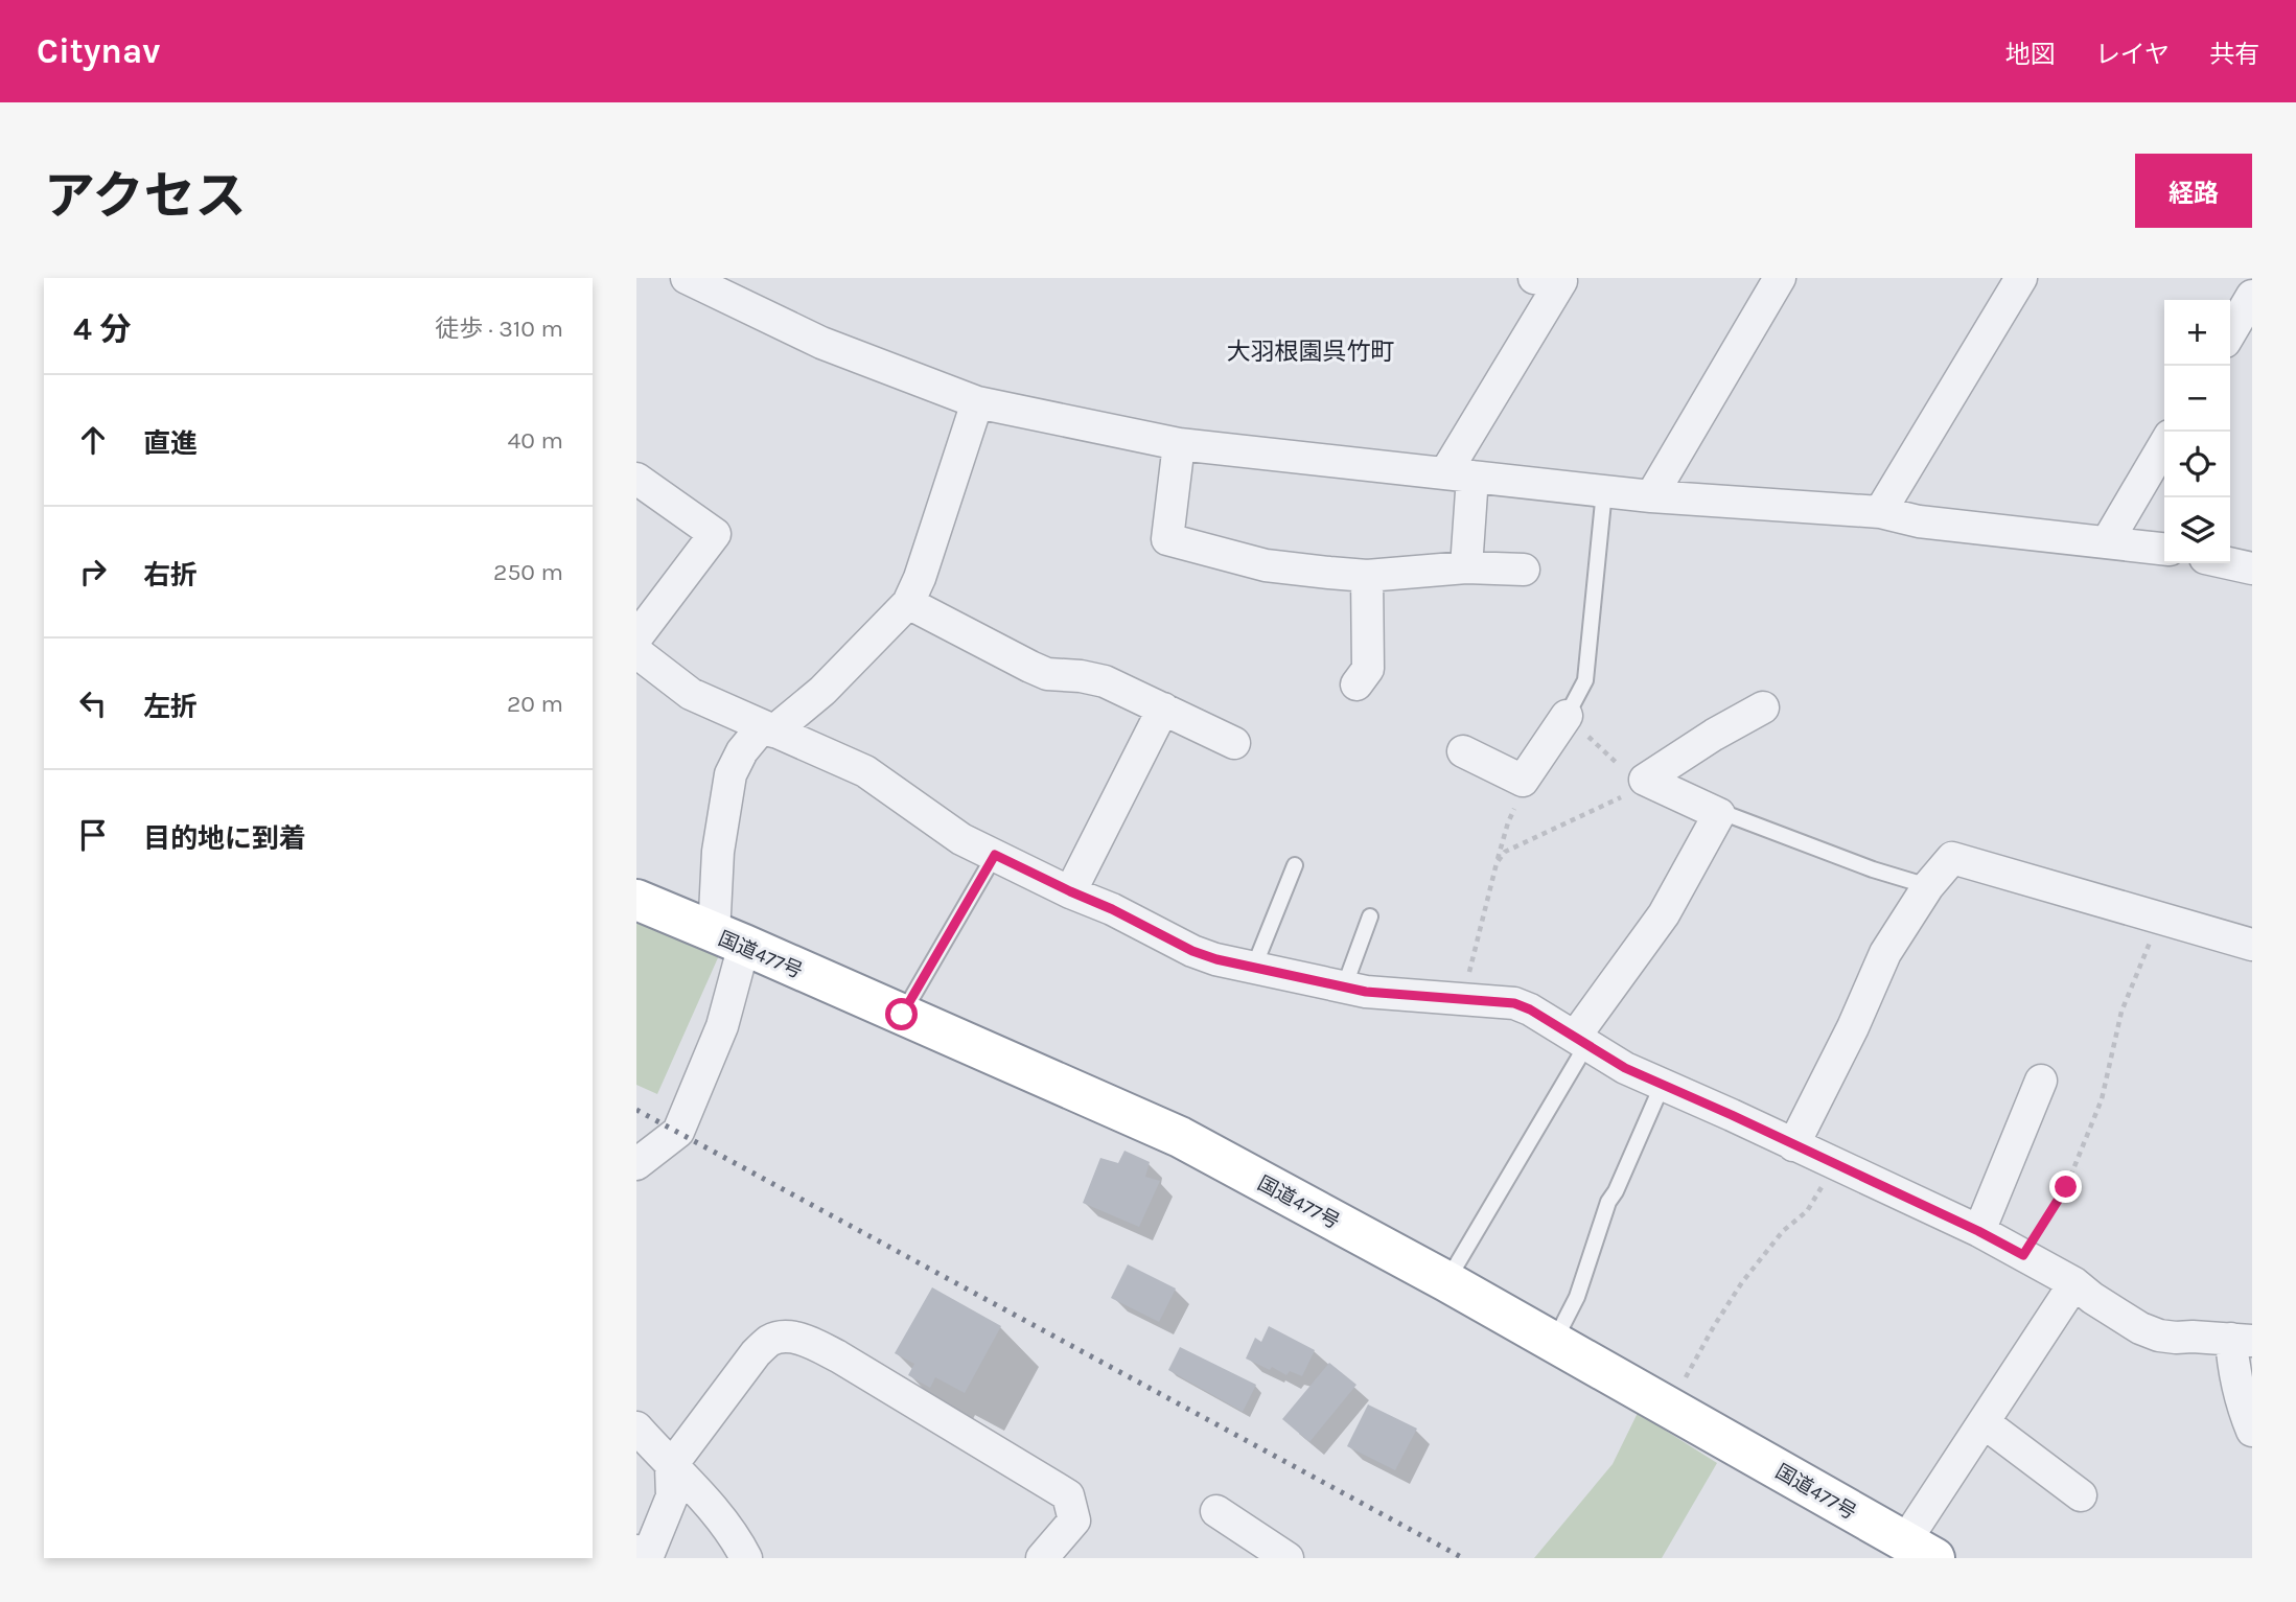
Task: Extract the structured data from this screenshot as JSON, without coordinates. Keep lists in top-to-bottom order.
{
  "streets": {
    "highway": ["国道477号"]
  },
  "districts": ["大羽根園呉竹町"],
  "page": {
    "header": "Citynav",
    "nav": ["地図", "レイヤ", "共有"],
    "title": "アクセス",
    "buttons": "経路",
    "heading": ["4 分", "徒歩 · 310 m"],
    "map_buttons": ["+", "−"],
    "list": [
      ["直進", "40 m"],
      ["右折", "250 m"],
      ["左折", "20 m"],
      "目的地に到着"
    ]
  }
}
